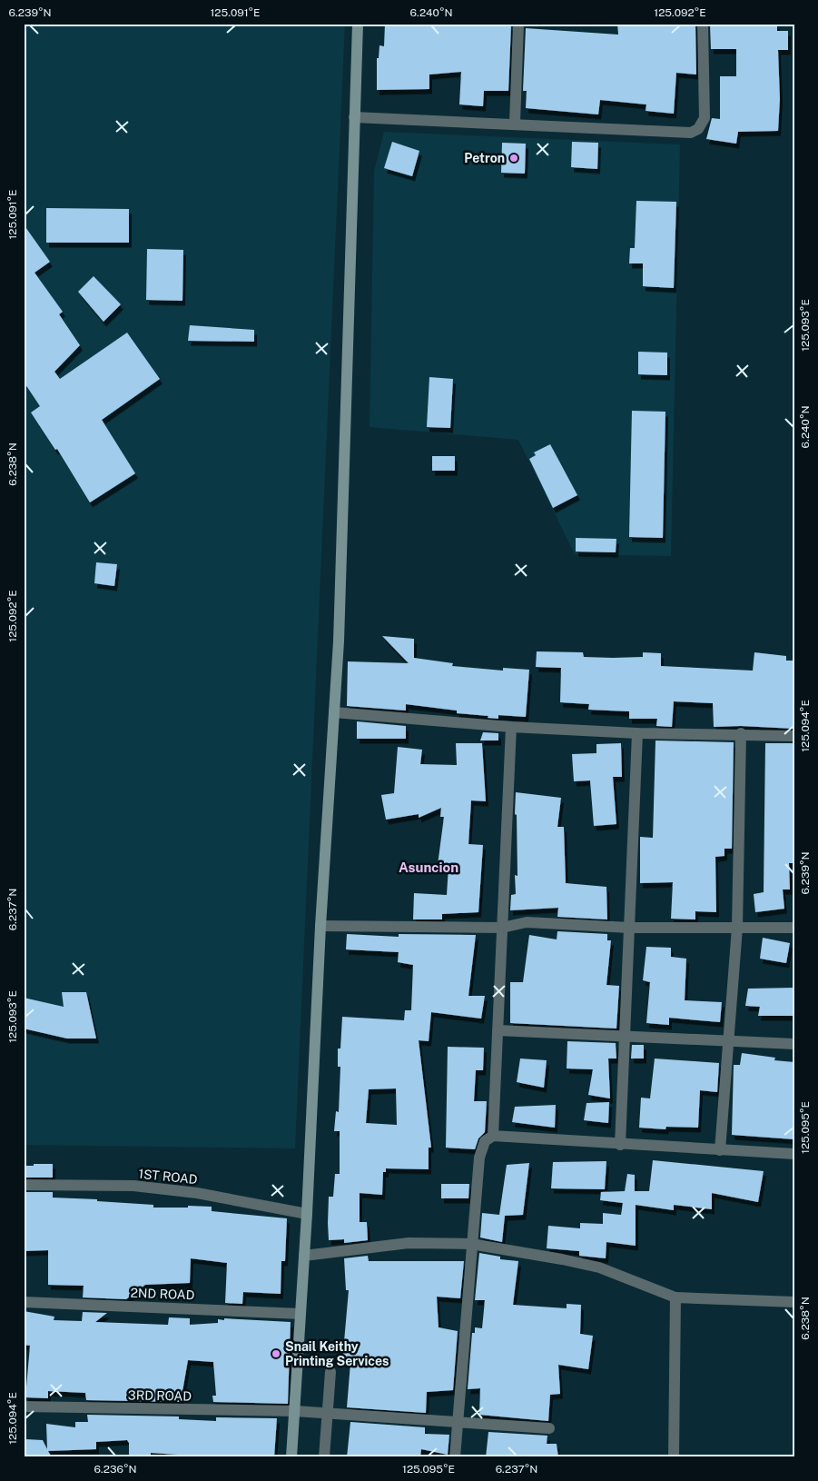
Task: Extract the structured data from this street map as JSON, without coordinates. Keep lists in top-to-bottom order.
{
  "streets": {
    "street": ["1ST ROAD", "2ND ROAD", "3RD ROAD"]
  },
  "districts": ["Asuncion"],
  "places": ["Petron", "Snail Keithy Printing Services"],
  "coordinates": [
    "6.239°N",
    "125.091°E",
    "6.240°N",
    "125.092°E",
    "125.093°E",
    "6.238°N",
    "125.094°E",
    "6.237°N",
    "125.095°E",
    "6.236°N"
  ]
}
